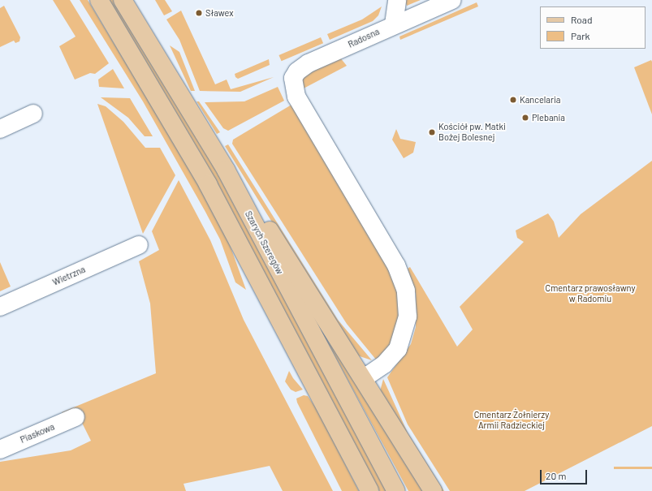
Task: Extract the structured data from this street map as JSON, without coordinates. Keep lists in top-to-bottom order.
{
  "streets": {
    "main road": ["Szarych Szeregów"],
    "street": ["Radosna", "Wietrzna", "Piaskowa"]
  },
  "parks": ["Cmentarz prawosławny w Radomiu", "Cmentarz Żołnierzy Armii Radzieckiej"],
  "places": [
    "Sławex",
    "Kancelaria",
    "Plebania",
    "Kościół pw. Matki Bożej Bolesnej"
  ],
  "legend": ["Road", "Park"],
  "scale_bar": "20 m"
}
